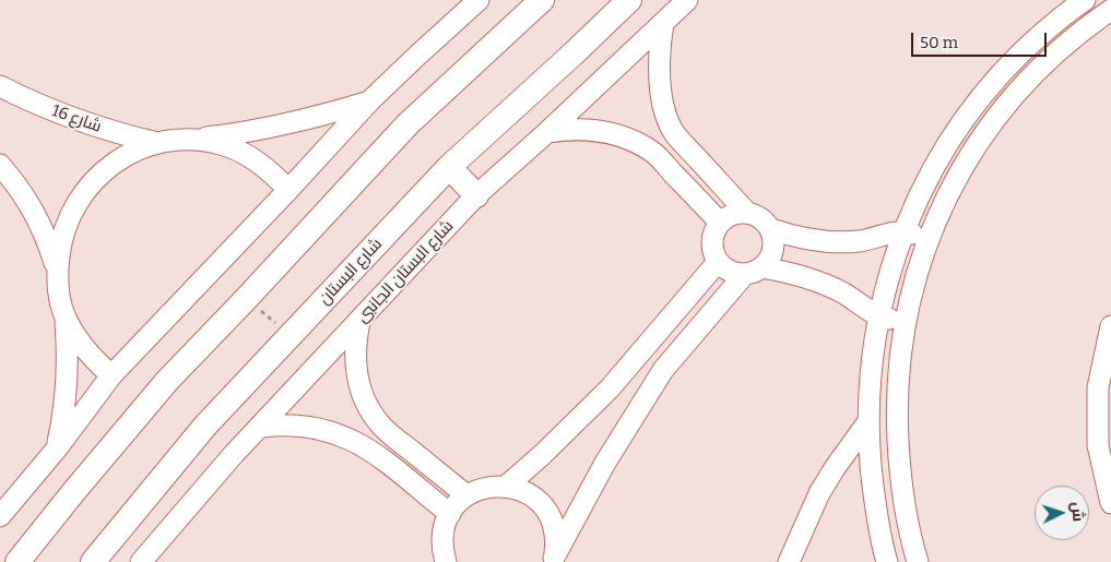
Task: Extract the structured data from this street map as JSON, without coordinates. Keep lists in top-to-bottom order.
{
  "streets": {
    "street": ["شارع 16", "شارع البستان", "شارع البستان الجانبى"]
  },
  "scale_bar": "50 m",
  "north": "right"
}
